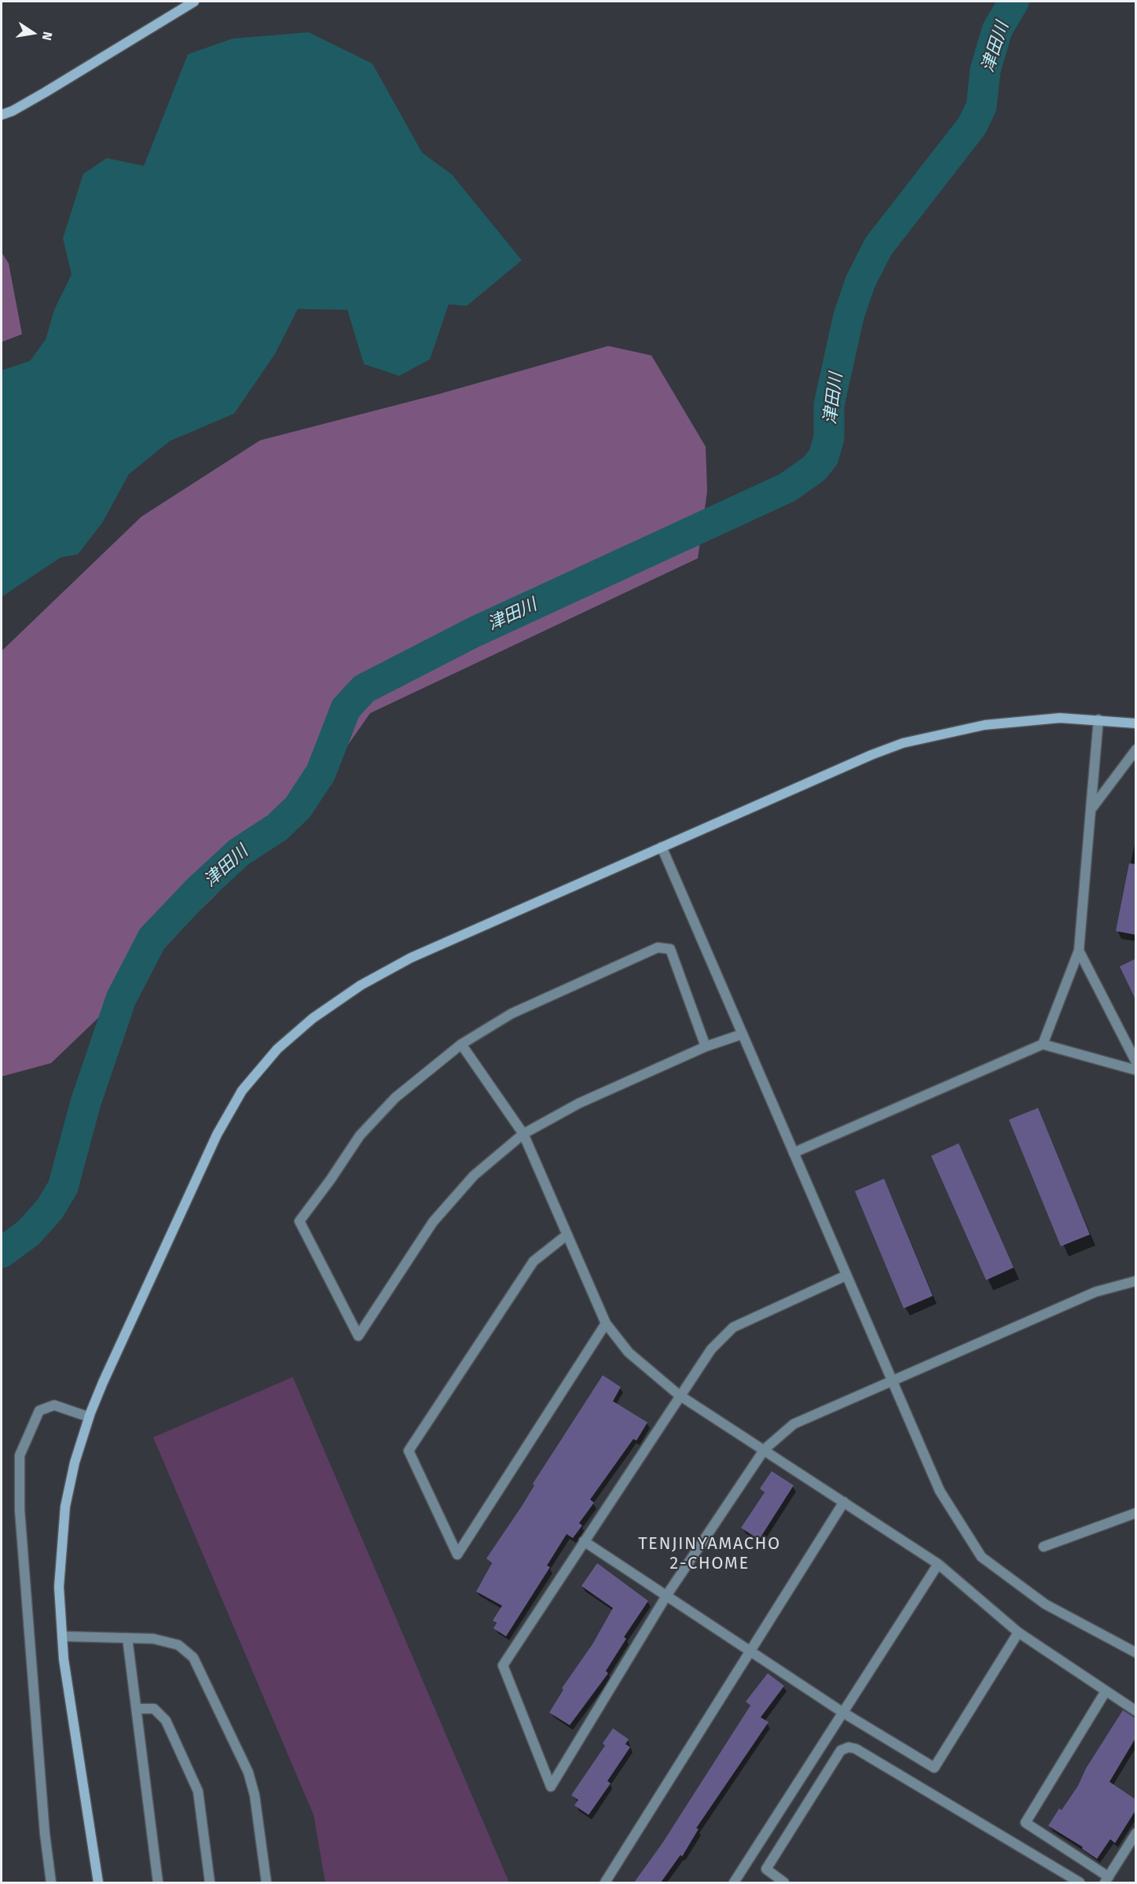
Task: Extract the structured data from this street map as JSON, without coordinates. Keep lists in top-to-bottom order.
{
  "districts": ["TENJINYAMACHO 2-CHOME"],
  "water": ["津田川"],
  "north": "right"
}
